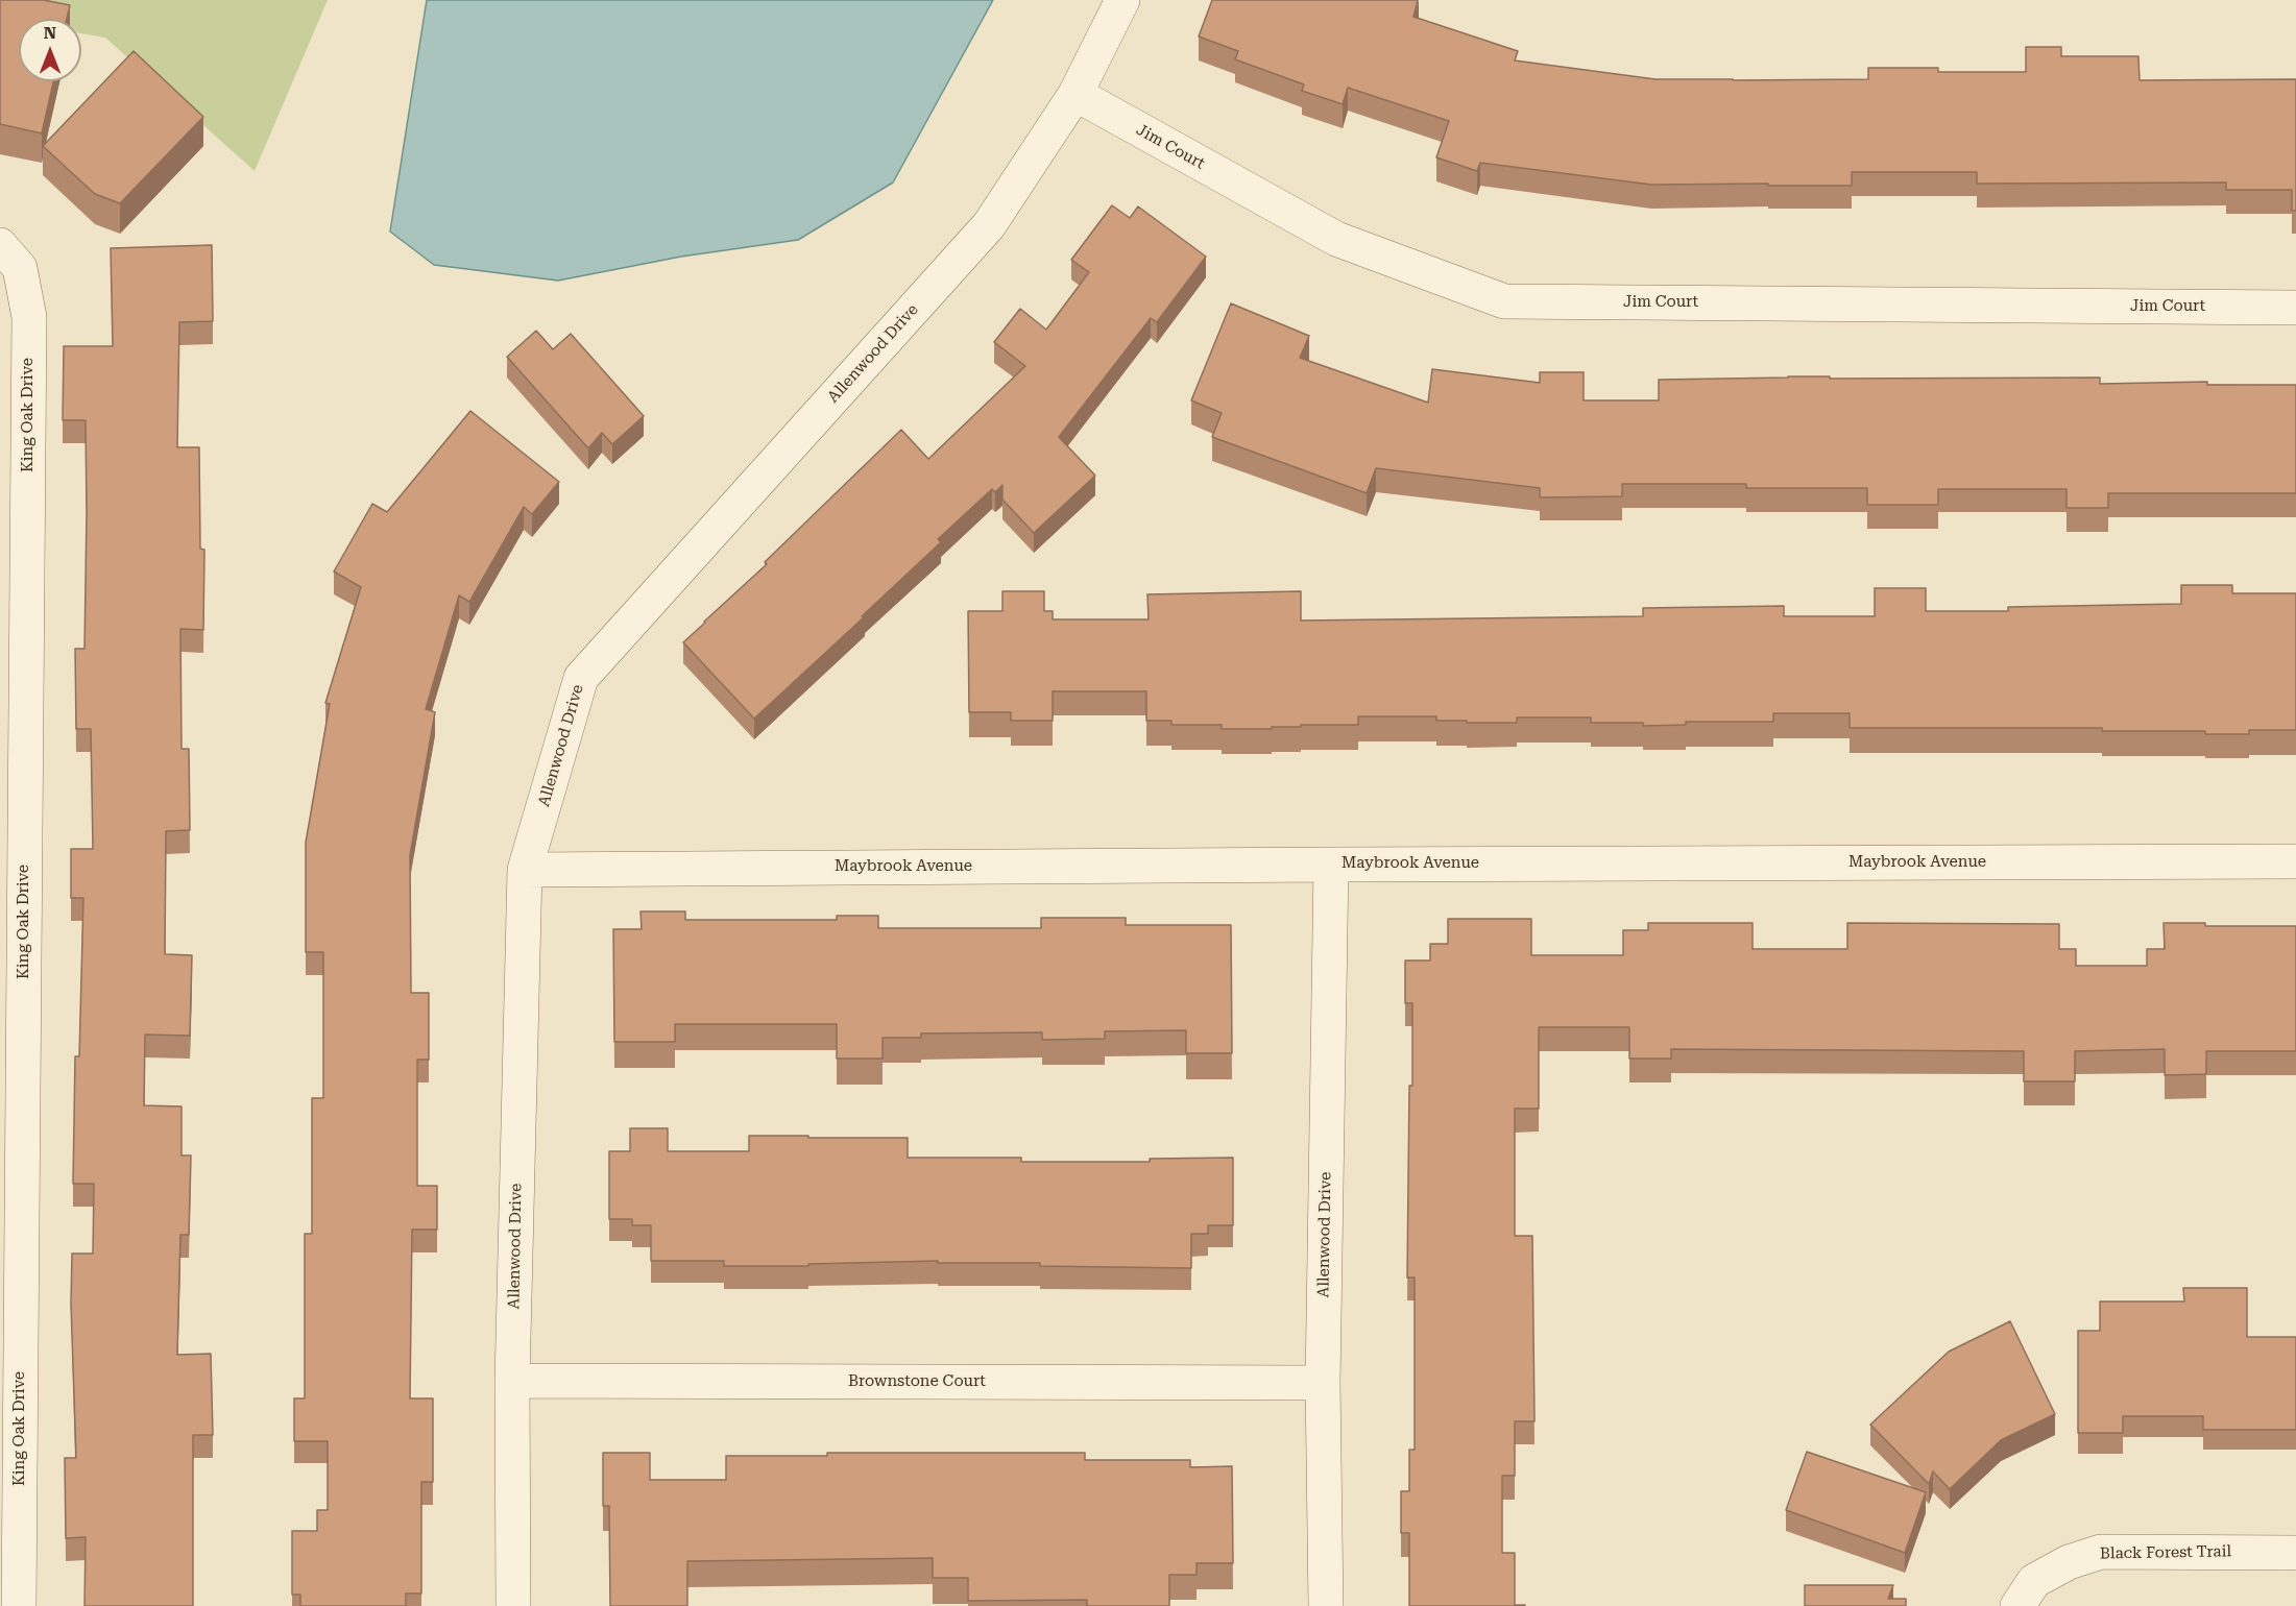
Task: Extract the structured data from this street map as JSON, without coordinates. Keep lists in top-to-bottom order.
{
  "streets": {
    "street": [
      "Jim Court",
      "Allenwood Drive",
      "King Oak Drive",
      "Maybrook Avenue",
      "Brownstone Court",
      "Black Forest Trail"
    ]
  },
  "crossings": [
    ["Jim Court", "Allenwood Drive"],
    ["Allenwood Drive", "Maybrook Avenue"],
    ["Allenwood Drive", "Brownstone Court"]
  ],
  "north": "top"
}
